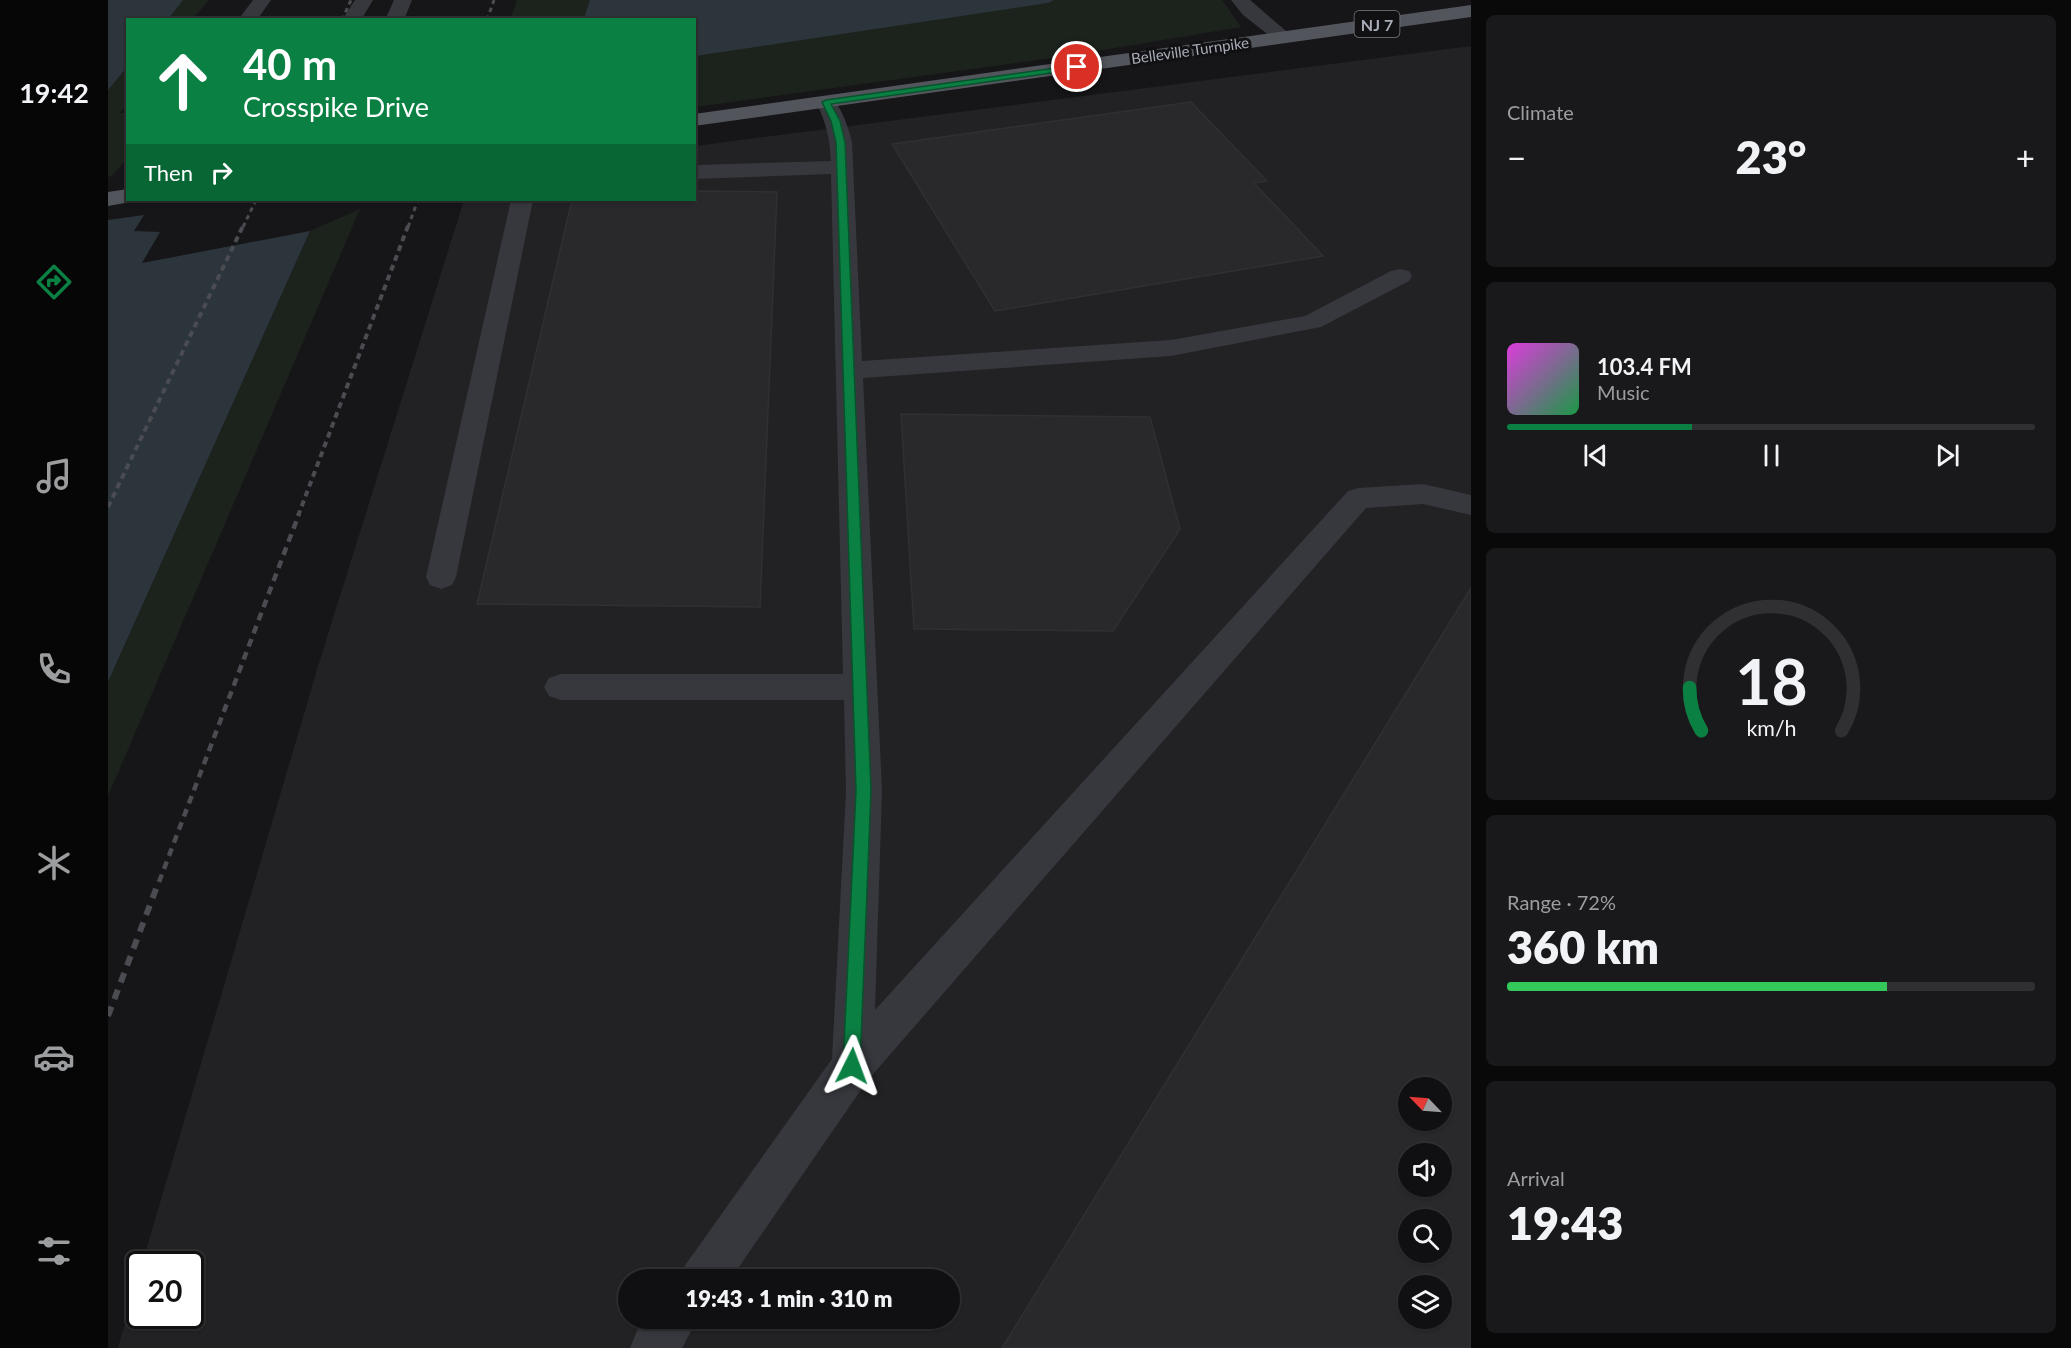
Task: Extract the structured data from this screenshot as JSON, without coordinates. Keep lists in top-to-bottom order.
{
  "streets": {
    "main road": ["NJ 7", "Belleville Turnpike"]
  },
  "north": "top left",
  "page": {
    "tabs": "19:42",
    "tile": [
      "Climate",
      ["Range · 72%", "360 km"],
      ["Arrival", "19:43"]
    ],
    "turn": ["40 m", "Crosspike Drive"],
    "heat": ["−", "23°", "+"],
    "then": "Then",
    "song": ["103.4 FM", "Music"],
    "limit": "20",
    "trip": "19:43 · 1 min · 310 m",
    "gauge": ["18", "km/h"]
  }
}
